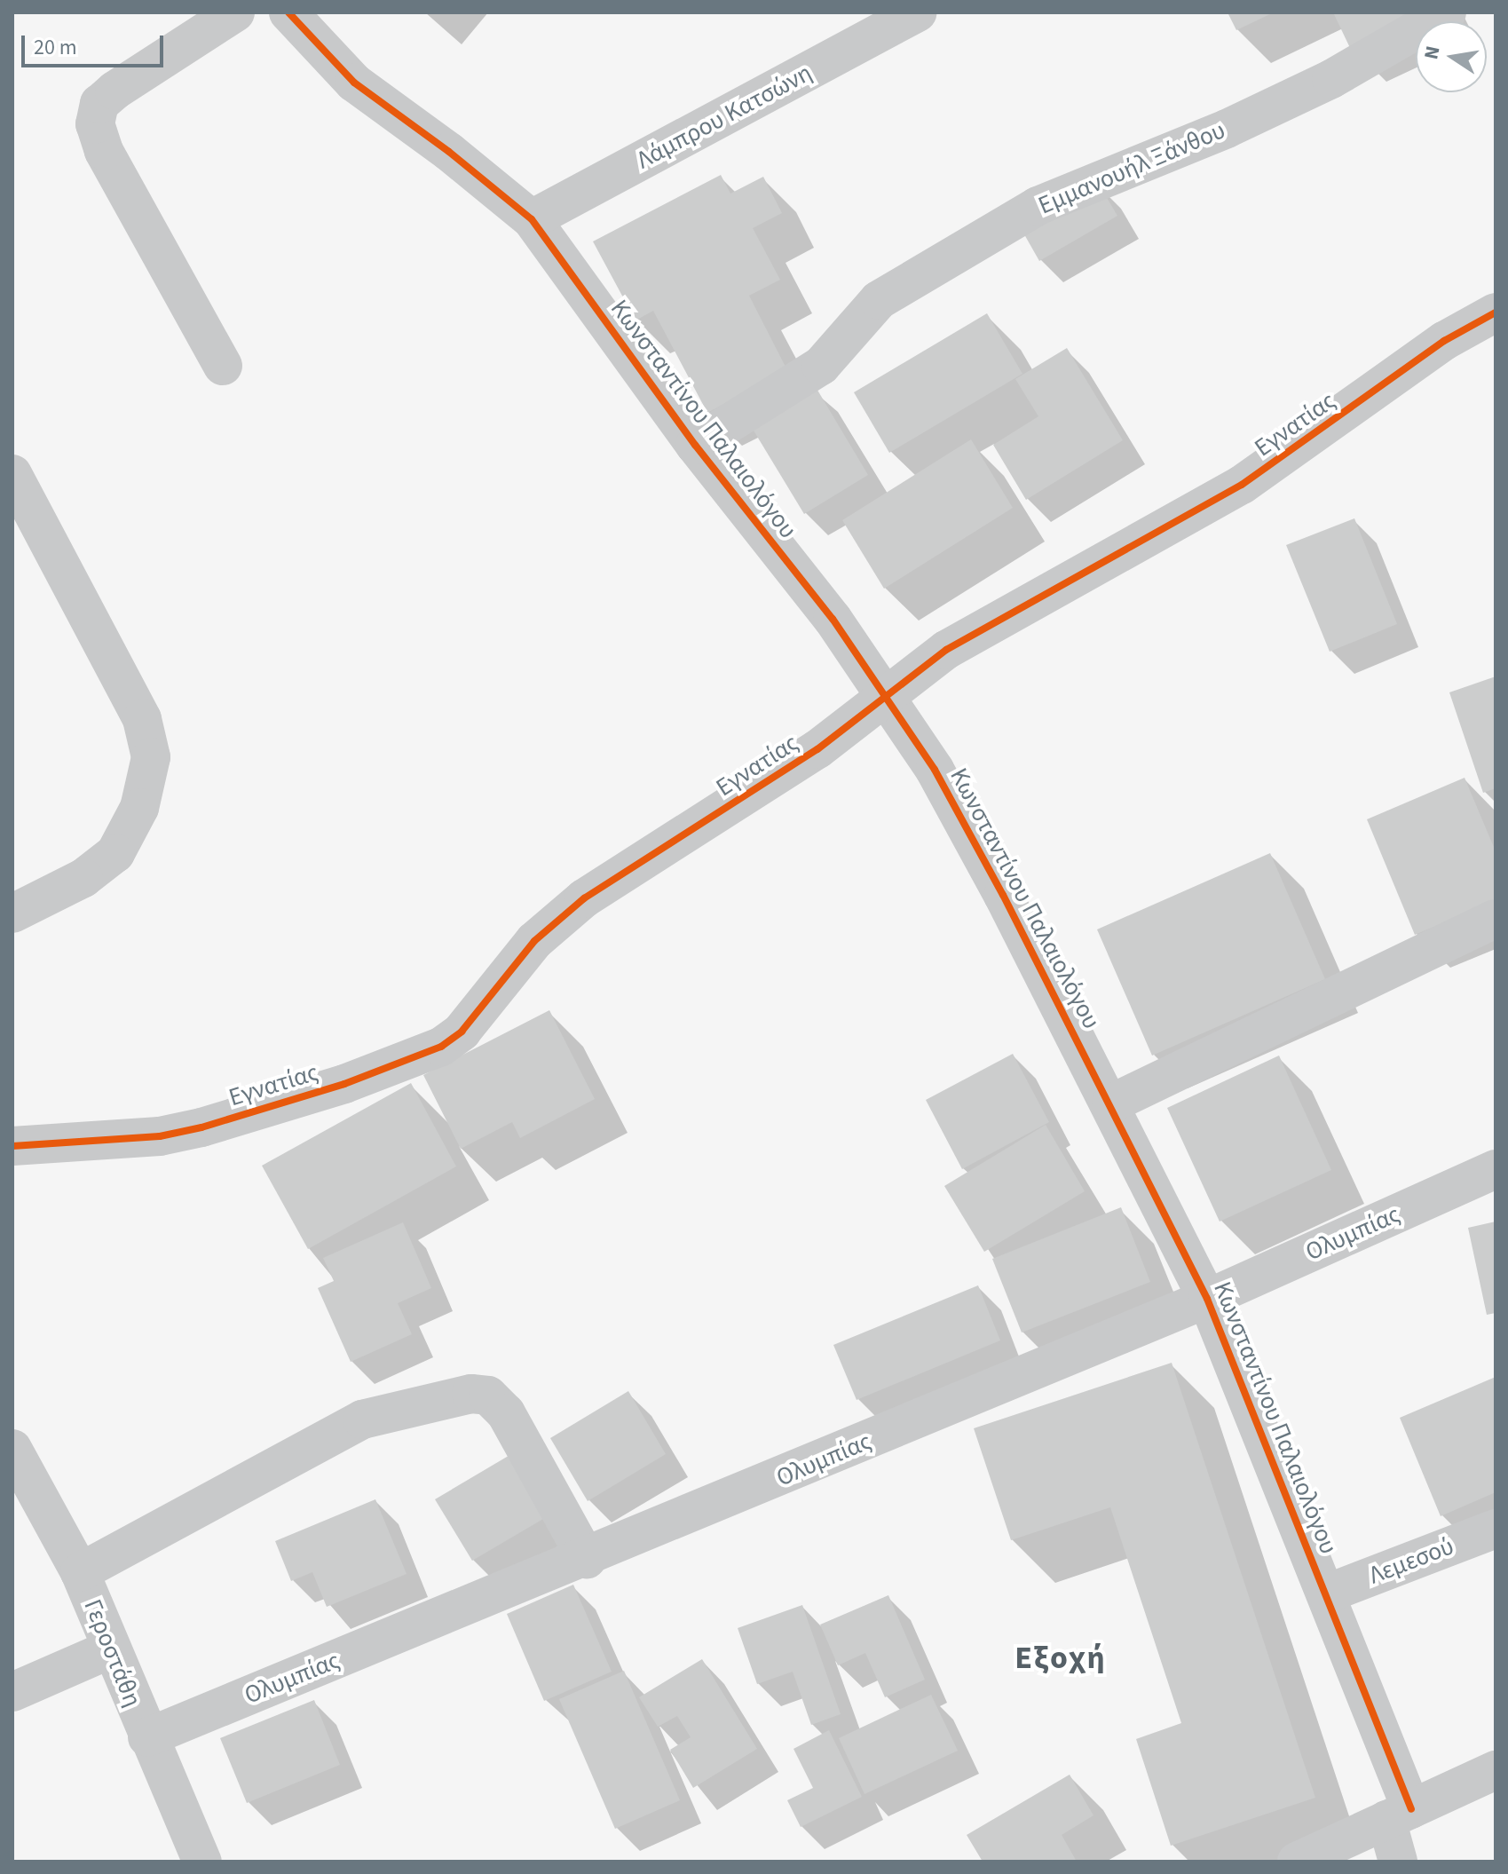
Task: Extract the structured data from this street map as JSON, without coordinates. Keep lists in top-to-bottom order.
{
  "streets": {
    "street": [
      "Λάμπρου Κατσώνη",
      "Εμμανουήλ Ξάνθου",
      "Κωνσταντίνου Παλαιολόγου",
      "Εγνατίας",
      "Ολυμπίας",
      "Λεμεσού",
      "Γεροστάθη"
    ]
  },
  "crossings": [
    ["Λάμπρου Κατσώνη", "Κωνσταντίνου Παλαιολόγου"],
    ["Εμμανουήλ Ξάνθου", "Κωνσταντίνου Παλαιολόγου"],
    ["Κωνσταντίνου Παλαιολόγου", "Εγνατίας"],
    ["Κωνσταντίνου Παλαιολόγου", "Ολυμπίας"],
    ["Κωνσταντίνου Παλαιολόγου", "Λεμεσού"],
    ["Ολυμπίας", "Γεροστάθη"]
  ],
  "districts": ["Εξοχή"],
  "scale_bar": "20 m",
  "north": "left"
}
